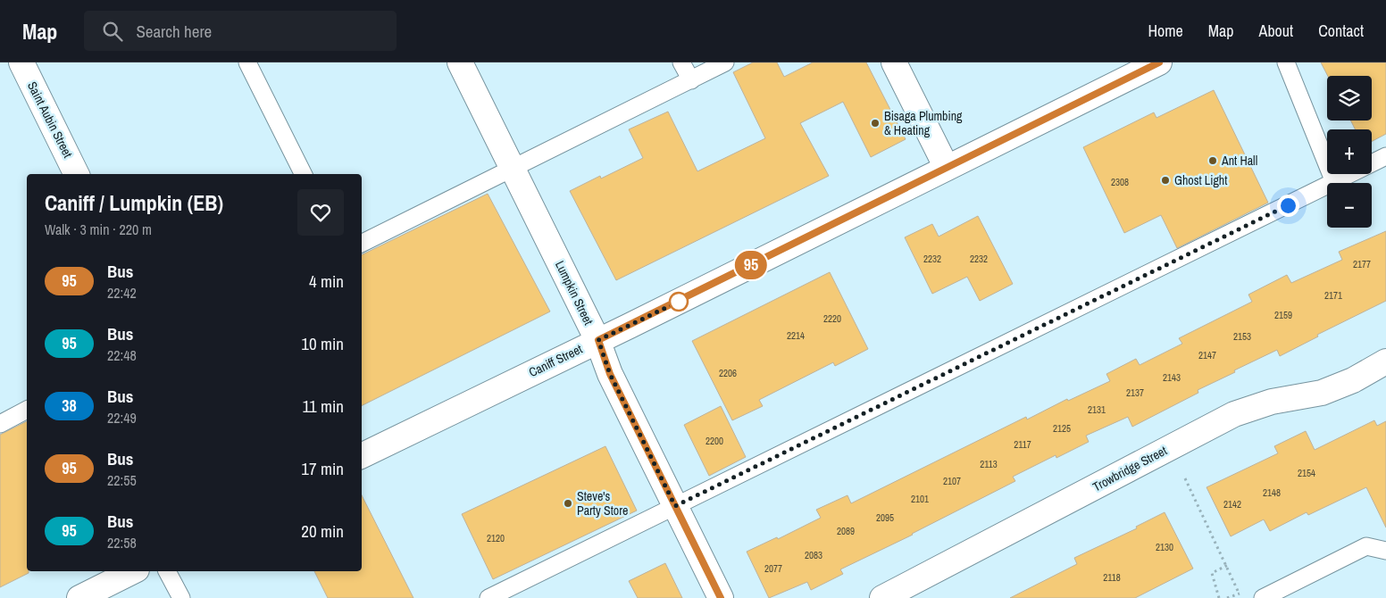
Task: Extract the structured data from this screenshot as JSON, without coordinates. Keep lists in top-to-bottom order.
{
  "streets": {
    "street": [
      "Saint Aubin Street",
      "Lumpkin Street",
      "Caniff Street",
      "Trowbridge Street"
    ]
  },
  "crossings": [
    ["Lumpkin Street", "Caniff Street"]
  ],
  "places": [
    "Bisaga Plumbing & Heating",
    "Ant Hall",
    "Ghost Light",
    "Steve's Party Store"
  ],
  "lines": ["bus line 95"],
  "house_numbers": [
    "2308",
    "2232",
    "2232",
    "2177",
    "2171",
    "2159",
    "2220",
    "2214",
    "2153",
    "2147",
    "2206",
    "2143",
    "2137",
    "2131",
    "2125",
    "2200",
    "2117",
    "2113",
    "2154",
    "2107",
    "2148",
    "2101",
    "2142",
    "2095",
    "2089",
    "2120",
    "2130",
    "2083",
    "2077",
    "2118"
  ],
  "page": {
    "header": "Map",
    "search": "Search here",
    "nav": [
      "Home",
      "Map",
      "About",
      "Contact"
    ],
    "on_map": "95",
    "map_buttons": ["+", "−"],
    "heading": ["Caniff / Lumpkin (EB)", "Walk · 3 min · 220 m"],
    "list": [
      {
        "mark": "95",
        "name": "Bus",
        "note": "22:42",
        "value": "4 min"
      },
      {
        "mark": "95",
        "name": "Bus",
        "note": "22:48",
        "value": "10 min"
      },
      {
        "mark": "38",
        "name": "Bus",
        "note": "22:49",
        "value": "11 min"
      },
      {
        "mark": "95",
        "name": "Bus",
        "note": "22:55",
        "value": "17 min"
      },
      {
        "mark": "95",
        "name": "Bus",
        "note": "22:58",
        "value": "20 min"
      }
    ]
  }
}
